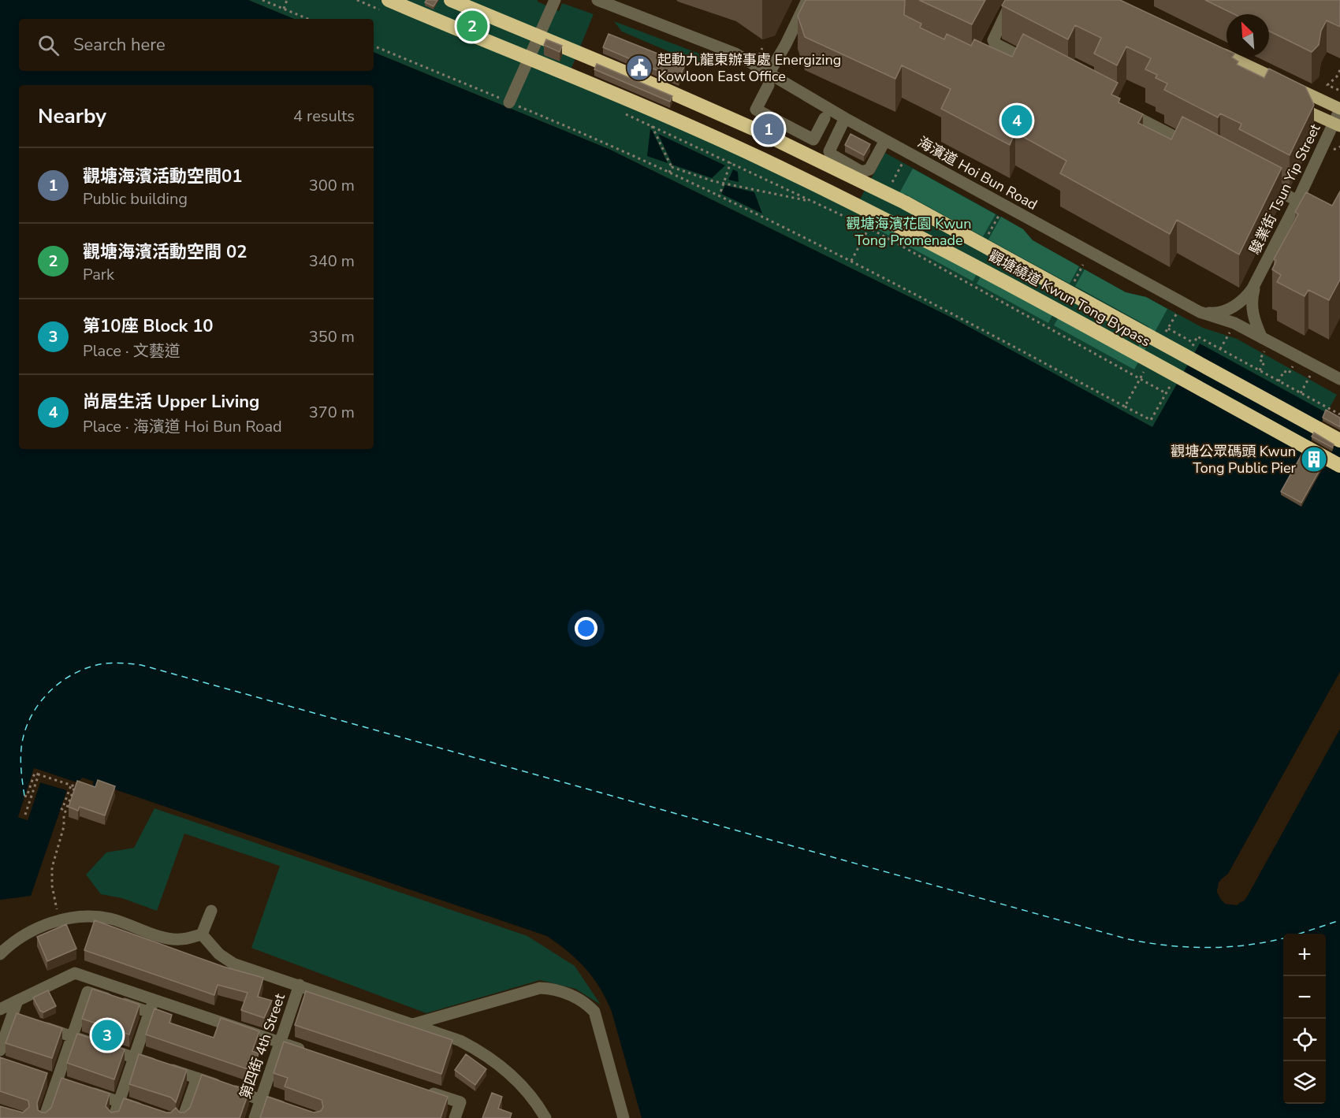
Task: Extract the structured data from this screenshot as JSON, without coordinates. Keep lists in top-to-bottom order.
{
  "streets": {
    "highway": ["觀塘繞道 Kwun Tong Bypass"],
    "street": ["海濱道 Hoi Bun Road", "駿業街 Tsun Yip Street", "第四街 4th Street"]
  },
  "crossings": [
    ["海濱道 Hoi Bun Road", "駿業街 Tsun Yip Street"]
  ],
  "parks": ["觀塘海濱花園 Kwun Tong Promenade"],
  "places": {
    "public building": ["起動九龍東辦事處 Energizing Kowloon East Office"],
    "building": ["觀塘公眾碼頭 Kwun Tong Public Pier"]
  },
  "north": "top left",
  "page": {
    "pins": [
      "2",
      "4",
      "1",
      "3"
    ],
    "search": "Search here",
    "heading": ["Nearby", "4 results"],
    "list": [
      {
        "mark": "1",
        "name": "觀塘海濱活動空間01",
        "note": "Public building",
        "value": "300 m"
      },
      {
        "mark": "2",
        "name": "觀塘海濱活動空間 02",
        "note": "Park",
        "value": "340 m"
      },
      {
        "mark": "3",
        "name": "第10座 Block 10",
        "note": "Place · 文藝道",
        "value": "350 m"
      },
      {
        "mark": "4",
        "name": "尚居生活 Upper Living",
        "note": "Place · 海濱道 Hoi Bun Road",
        "value": "370 m"
      }
    ],
    "map_buttons": ["+", "−"]
  }
}
